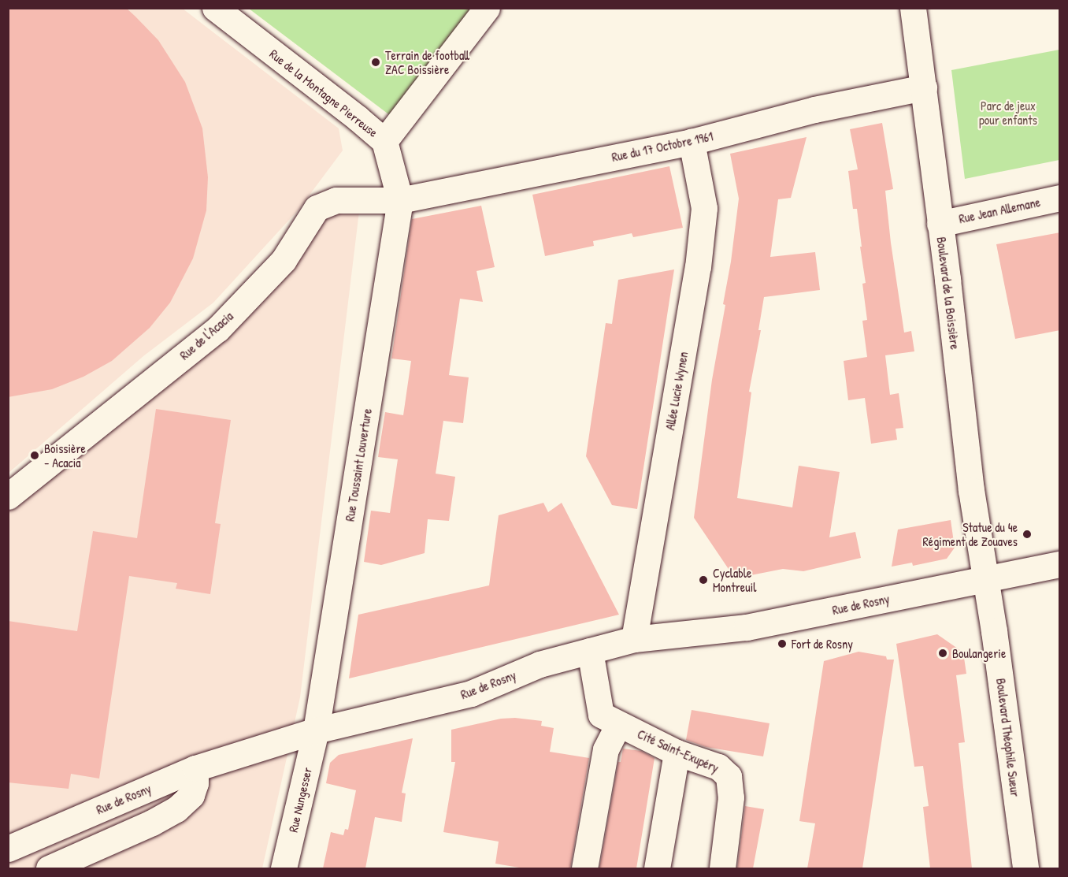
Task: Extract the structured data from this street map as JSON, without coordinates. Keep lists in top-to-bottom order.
{
  "streets": {
    "street": [
      "Rue de la Montagne Pierreuse",
      "Rue du 17 Octobre 1961",
      "Rue Jean Allemane",
      "Boulevard de la Boissière",
      "Rue de l'Acacia",
      "Allée Lucie Wynen",
      "Rue Toussaint Louverture",
      "Rue de Rosny",
      "Boulevard Théophile Sueur",
      "Cité Saint-Exupéry",
      "Rue Nungesser"
    ]
  },
  "crossings": [
    ["Rue de la Montagne Pierreuse", "Rue du 17 Octobre 1961"],
    ["Rue de la Montagne Pierreuse", "Rue de l'Acacia"],
    ["Rue de la Montagne Pierreuse", "Rue Toussaint Louverture"],
    ["Rue du 17 Octobre 1961", "Boulevard de la Boissière"],
    ["Rue du 17 Octobre 1961", "Rue de l'Acacia"],
    ["Rue du 17 Octobre 1961", "Allée Lucie Wynen"],
    ["Rue du 17 Octobre 1961", "Rue Toussaint Louverture"],
    ["Rue Jean Allemane", "Boulevard de la Boissière"],
    ["Boulevard de la Boissière", "Rue de Rosny"],
    ["Boulevard de la Boissière", "Boulevard Théophile Sueur"],
    ["Rue de l'Acacia", "Rue Toussaint Louverture"],
    ["Allée Lucie Wynen", "Rue de Rosny"],
    ["Rue Toussaint Louverture", "Rue de Rosny"],
    ["Rue Toussaint Louverture", "Rue Nungesser"],
    ["Rue de Rosny", "Boulevard Théophile Sueur"],
    ["Rue de Rosny", "Cité Saint-Exupéry"],
    ["Rue de Rosny", "Rue Nungesser"]
  ],
  "parks": ["Parc de jeux pour enfants"],
  "places": [
    "Terrain de football ZAC Boissière",
    "Boissière - Acacia",
    "Statue du 4e Régiment de Zouaves",
    "Cyclable Montreuil",
    "Fort de Rosny",
    "Boulangerie"
  ]
}
